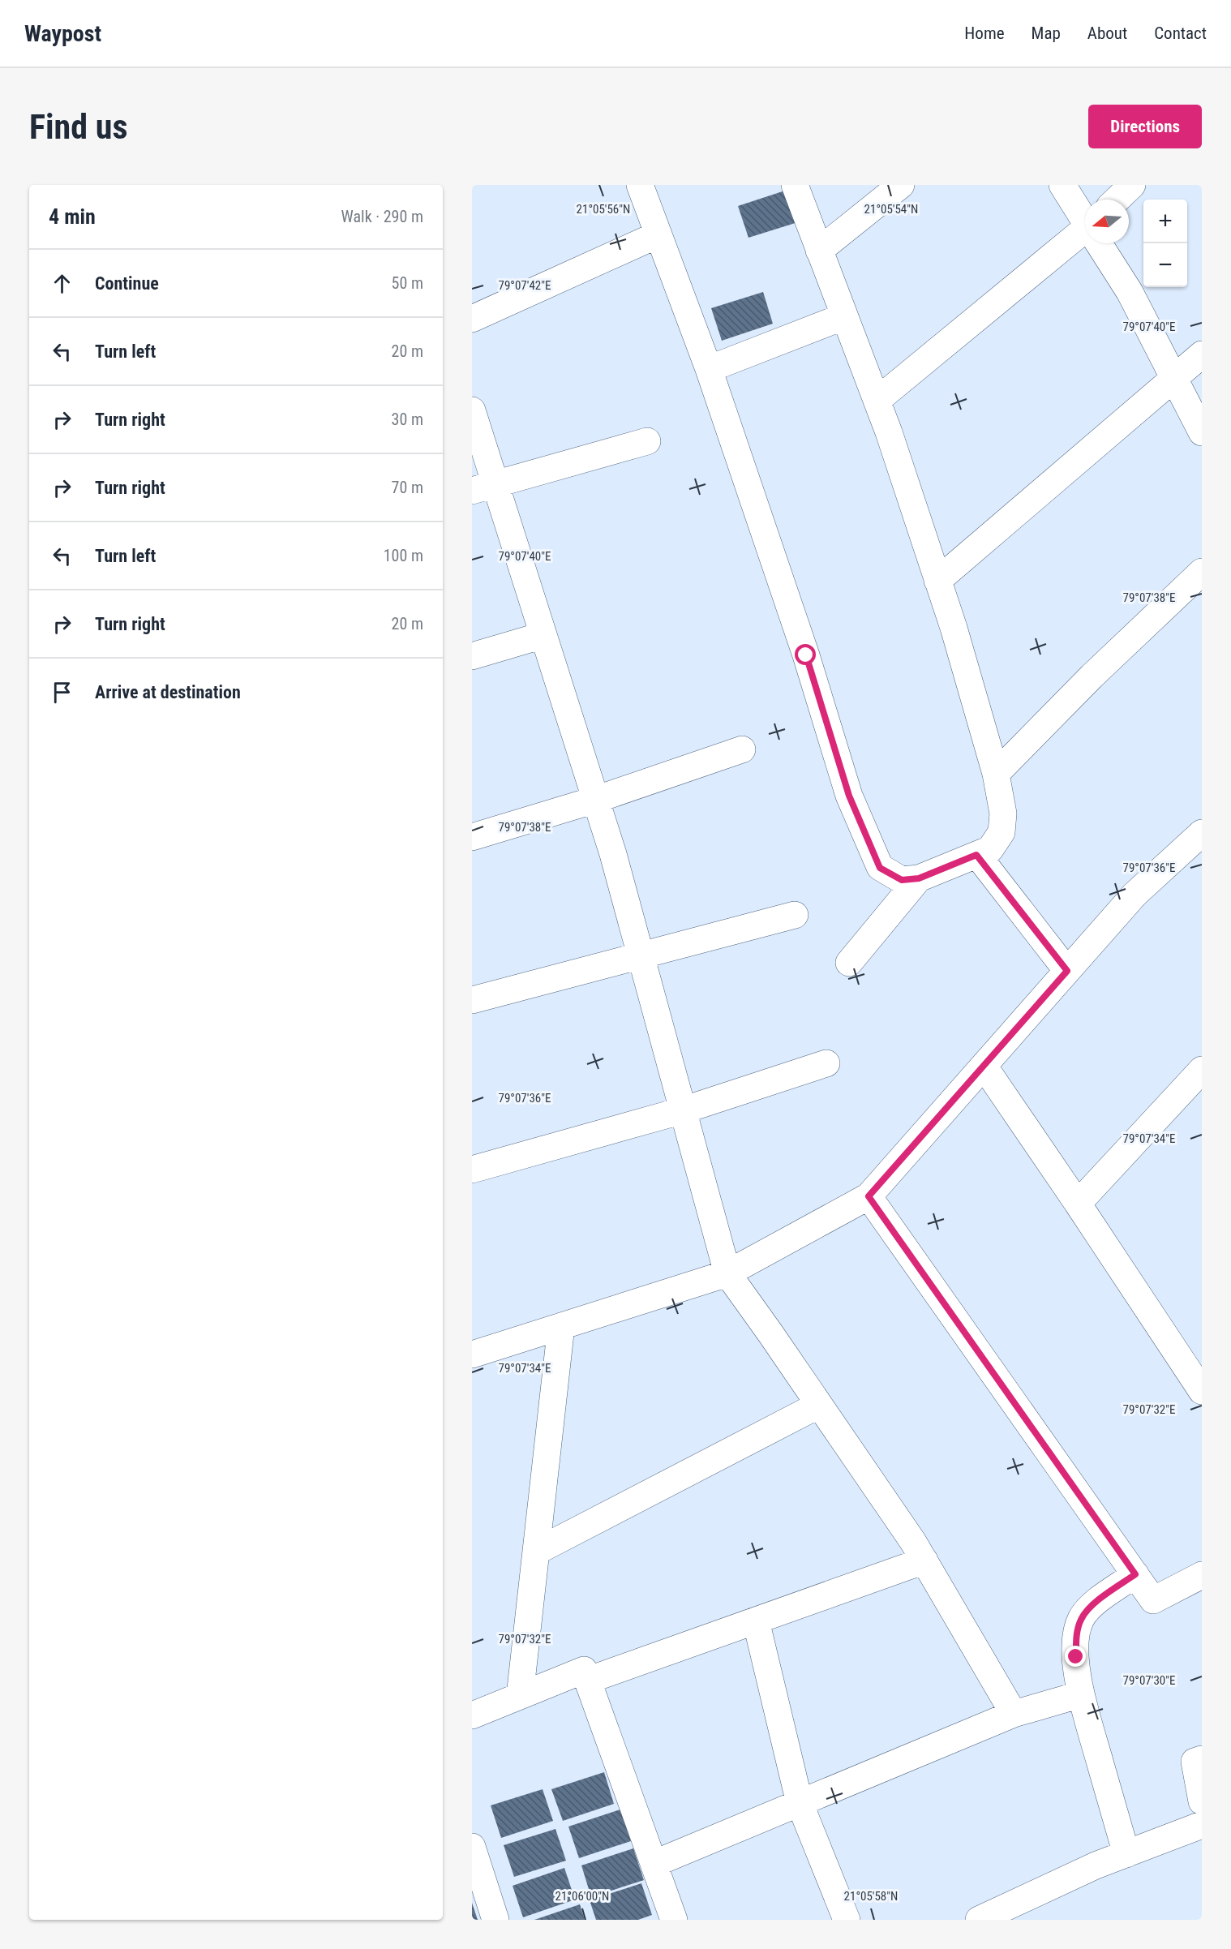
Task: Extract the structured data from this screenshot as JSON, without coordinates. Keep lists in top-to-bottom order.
{
  "north": "left",
  "page": {
    "header": "Waypost",
    "nav": [
      "Home",
      "Map",
      "About",
      "Contact"
    ],
    "buttons": "Directions",
    "title": "Find us",
    "heading": ["4 min", "Walk · 290 m"],
    "map_buttons": ["+", "−"],
    "list": [
      ["Continue", "50 m"],
      ["Turn left", "20 m"],
      ["Turn right", "30 m"],
      ["Turn right", "70 m"],
      ["Turn left", "100 m"],
      ["Turn right", "20 m"],
      "Arrive at destination"
    ]
  },
  "coordinates": [
    "21°05'56\"N",
    "21°05'54\"N",
    "79°07'42\"E",
    "79°07'40\"E",
    "79°07'38\"E",
    "79°07'36\"E",
    "79°07'34\"E",
    "79°07'32\"E",
    "79°07'30\"E",
    "21°06'00\"N",
    "21°05'58\"N"
  ]
}
